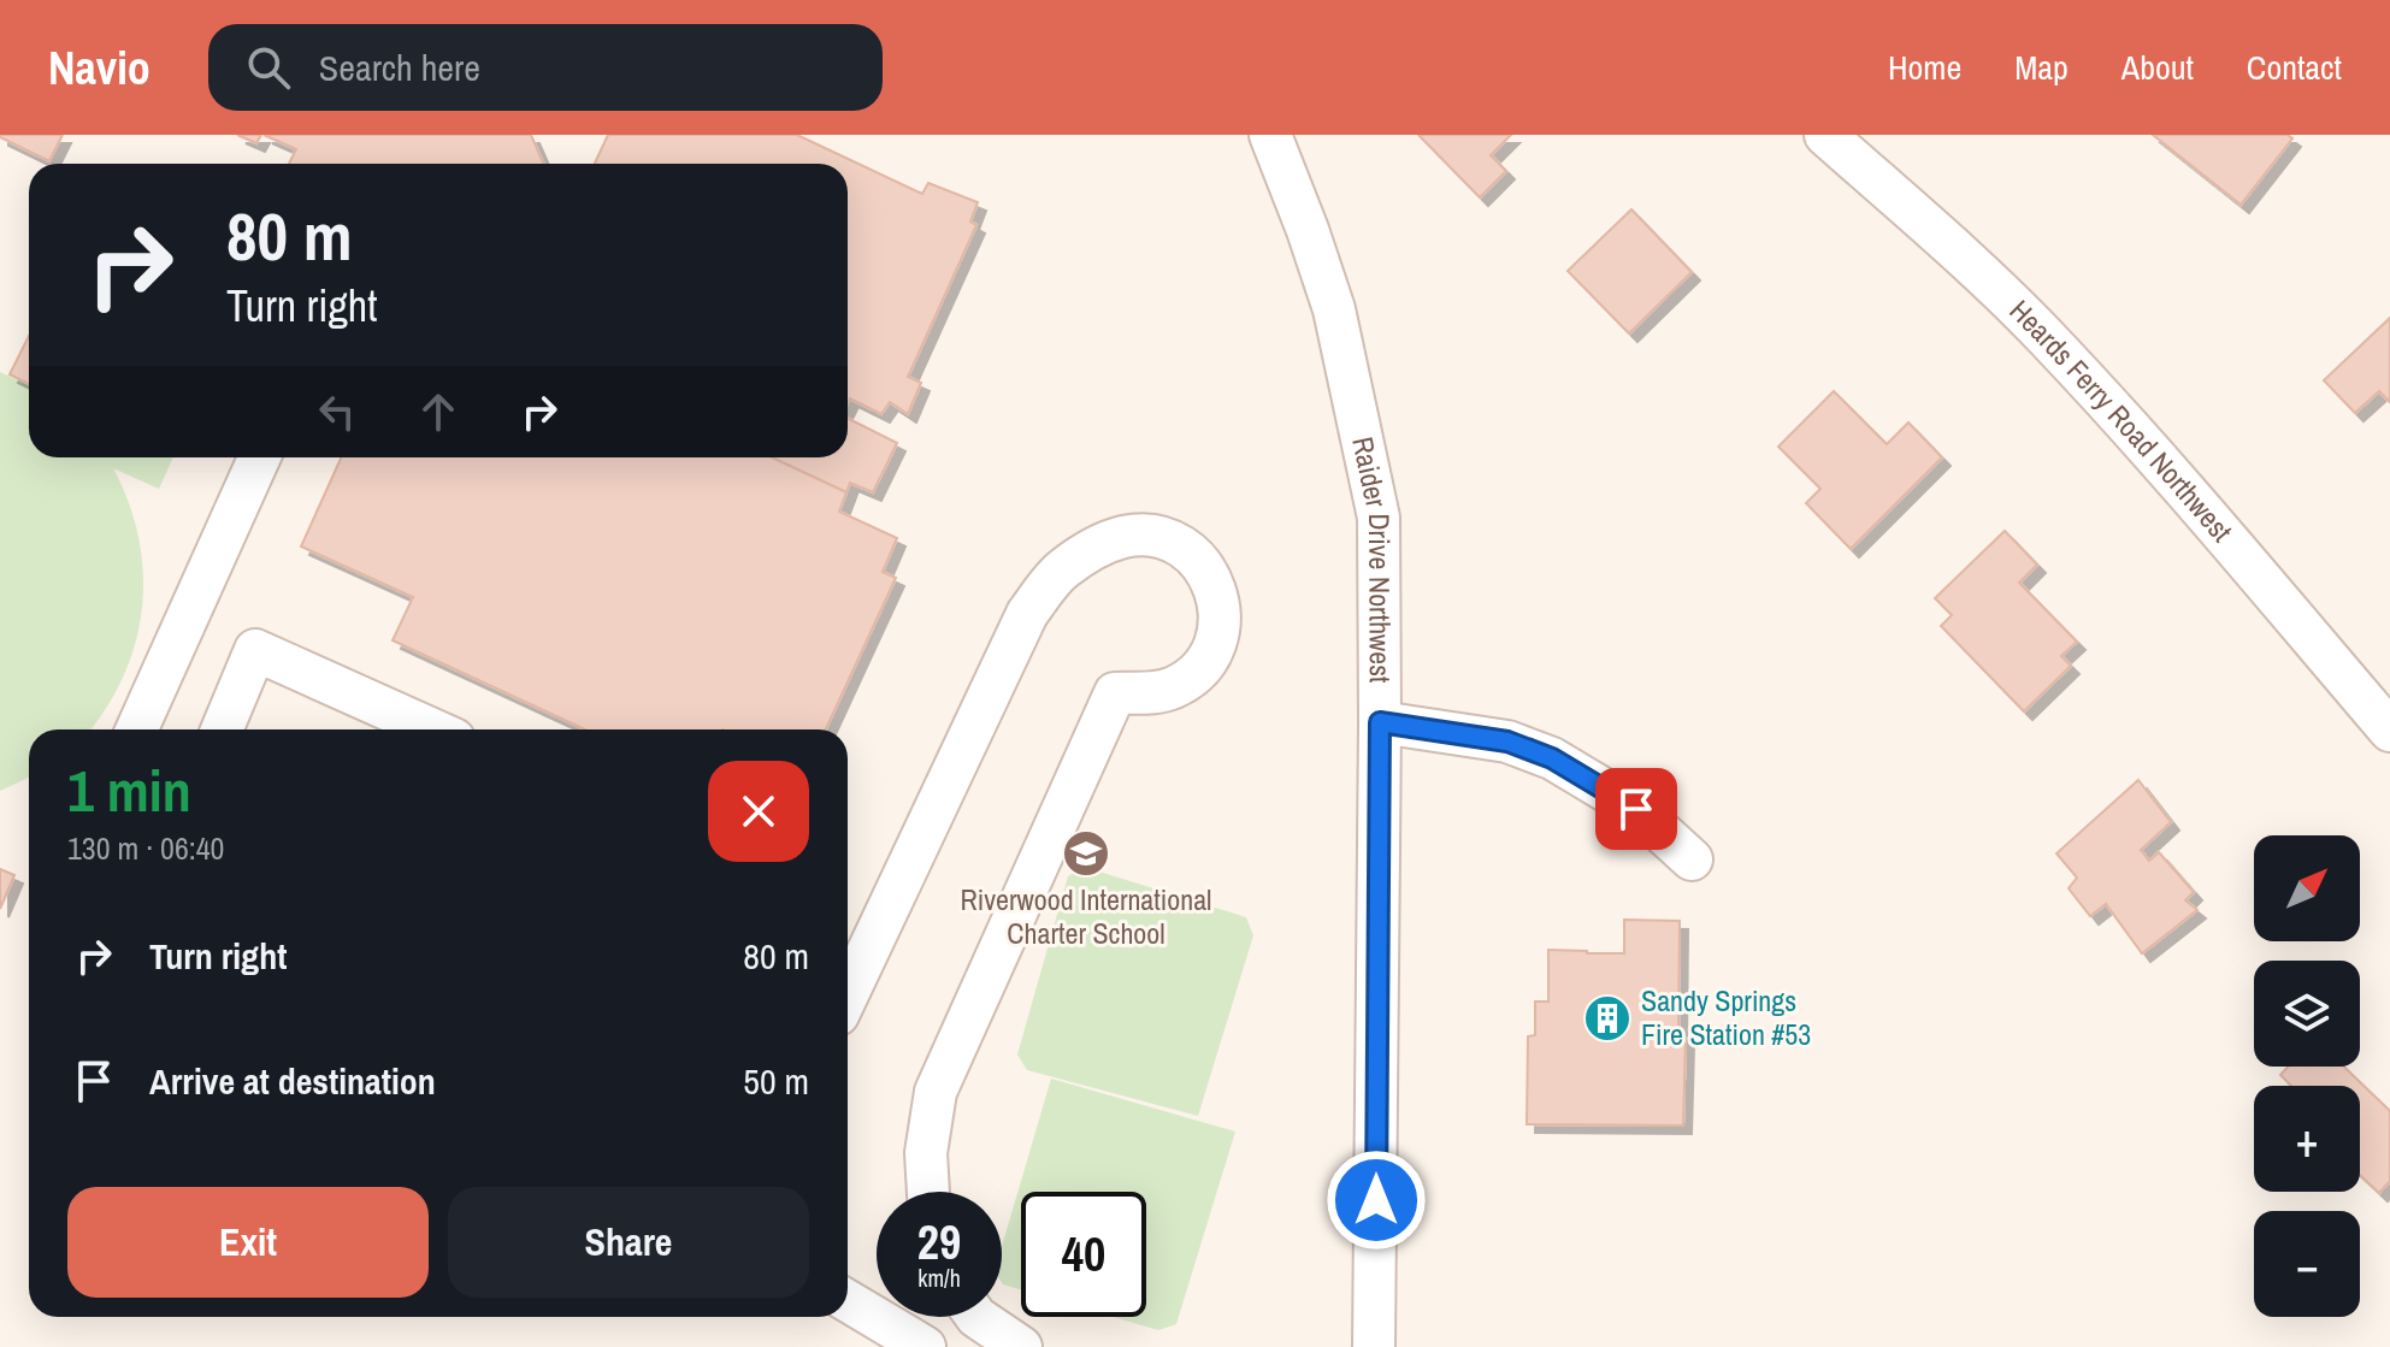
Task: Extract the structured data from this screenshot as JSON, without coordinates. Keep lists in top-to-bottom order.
{
  "streets": {
    "street": ["Heards Ferry Road Northwest", "Raider Drive Northwest"]
  },
  "places": {
    "school or university": ["Riverwood International Charter School"],
    "building": ["Sandy Springs Fire Station #53"]
  },
  "north": "top right",
  "page": {
    "header": "Navio",
    "search": "Search here",
    "nav": [
      "Home",
      "Map",
      "About",
      "Contact"
    ],
    "turn": ["80 m", "Turn right"],
    "heading": ["1 min", "130 m · 06:40"],
    "map_buttons": ["+", "−"],
    "list": [
      {
        "name": "Turn right",
        "value": "80 m"
      },
      {
        "name": "Arrive at destination",
        "value": "50 m"
      }
    ],
    "buttons": ["Exit", "Share"],
    "speed": "29 km/h",
    "limit": "40"
  }
}
